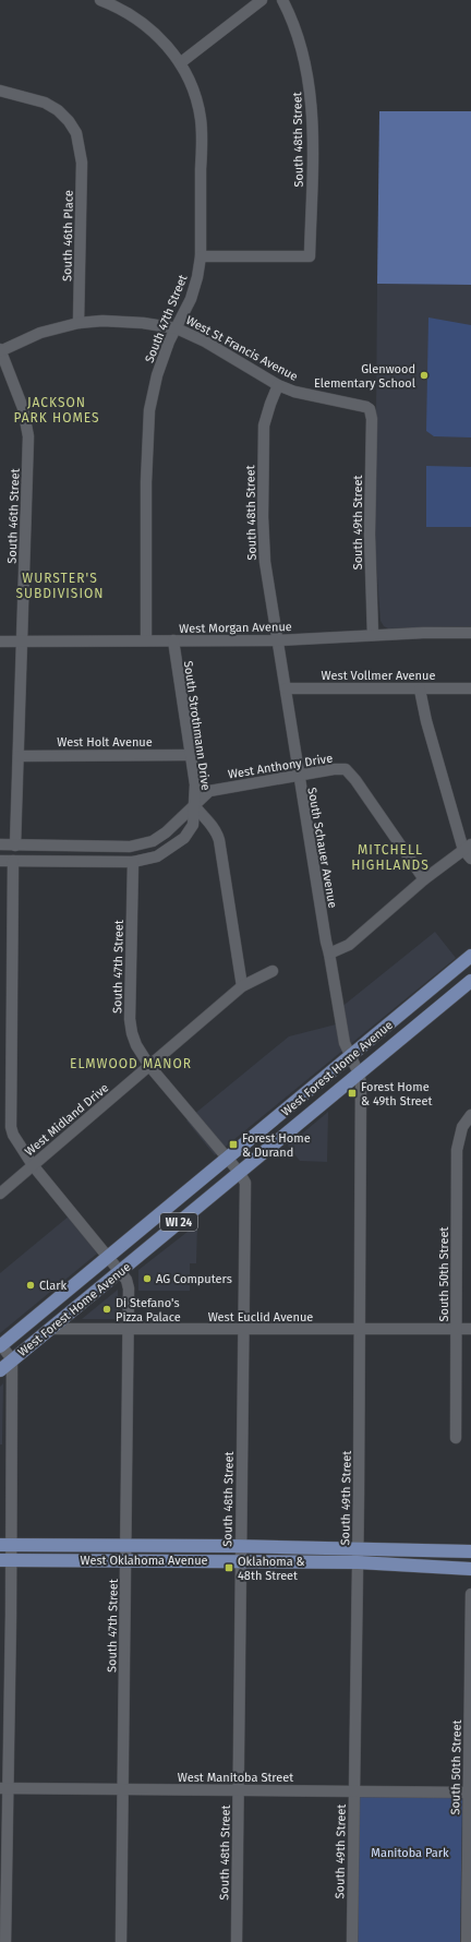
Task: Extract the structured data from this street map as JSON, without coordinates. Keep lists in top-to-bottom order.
{
  "streets": {
    "main road": ["West Forest Home Avenue", "WI 24", "West Oklahoma Avenue"],
    "street": [
      "South 48th Street",
      "South 46th Place",
      "South 47th Street",
      "West St Francis Avenue",
      "South 46th Street",
      "South 49th Street",
      "West Morgan Avenue",
      "West Vollmer Avenue",
      "South Strothmann Drive",
      "West Holt Avenue",
      "West Anthony Drive",
      "South Schauer Avenue",
      "West Midland Drive",
      "South 50th Street",
      "West Euclid Avenue",
      "West Manitoba Street"
    ]
  },
  "crossings": [
    ["South 48th Street", "South 47th Street"],
    ["South 48th Street", "West St Francis Avenue"],
    ["South 48th Street", "West Morgan Avenue"],
    ["South 48th Street", "South Schauer Avenue"],
    ["South 48th Street", "West Forest Home Avenue"],
    ["South 48th Street", "West Euclid Avenue"],
    ["South 48th Street", "West Oklahoma Avenue"],
    ["South 48th Street", "West Manitoba Street"],
    ["South 46th Place", "West St Francis Avenue"],
    ["South 47th Street", "West St Francis Avenue"],
    ["South 47th Street", "West Morgan Avenue"],
    ["South 47th Street", "West Forest Home Avenue"],
    ["South 47th Street", "West Midland Drive"],
    ["South 47th Street", "West Euclid Avenue"],
    ["South 47th Street", "West Oklahoma Avenue"],
    ["South 47th Street", "West Manitoba Street"],
    ["West St Francis Avenue", "South 46th Street"],
    ["West St Francis Avenue", "South 49th Street"],
    ["South 46th Street", "West Morgan Avenue"],
    ["South 46th Street", "West Holt Avenue"],
    ["South 46th Street", "West Anthony Drive"],
    ["South 49th Street", "West Morgan Avenue"],
    ["South 49th Street", "South Schauer Avenue"],
    ["South 49th Street", "West Forest Home Avenue"],
    ["South 49th Street", "West Euclid Avenue"],
    ["South 49th Street", "West Oklahoma Avenue"],
    ["South 49th Street", "West Manitoba Street"],
    ["West Morgan Avenue", "South Strothmann Drive"],
    ["West Morgan Avenue", "South Schauer Avenue"],
    ["West Vollmer Avenue", "South Schauer Avenue"],
    ["South Strothmann Drive", "West Holt Avenue"],
    ["South Strothmann Drive", "West Anthony Drive"],
    ["South Strothmann Drive", "West Midland Drive"],
    ["West Anthony Drive", "South Schauer Avenue"],
    ["South Schauer Avenue", "West Forest Home Avenue"],
    ["West Forest Home Avenue", "West Euclid Avenue"],
    ["South 50th Street", "West Euclid Avenue"],
    ["South 50th Street", "West Manitoba Street"]
  ],
  "districts": [
    "JACKSON PARK HOMES",
    "WURSTER'S SUBDIVISION",
    "MITCHELL HIGHLANDS",
    "ELMWOOD MANOR"
  ],
  "parks": ["Manitoba Park"],
  "places": {
    "other": [
      "Glenwood Elementary School",
      "AG Computers",
      "Clark",
      "Di Stefano's Pizza Palace"
    ],
    "transit": ["Forest Home & 49th Street", "Forest Home & Durand", "Oklahoma & 48th Street"]
  }
}
